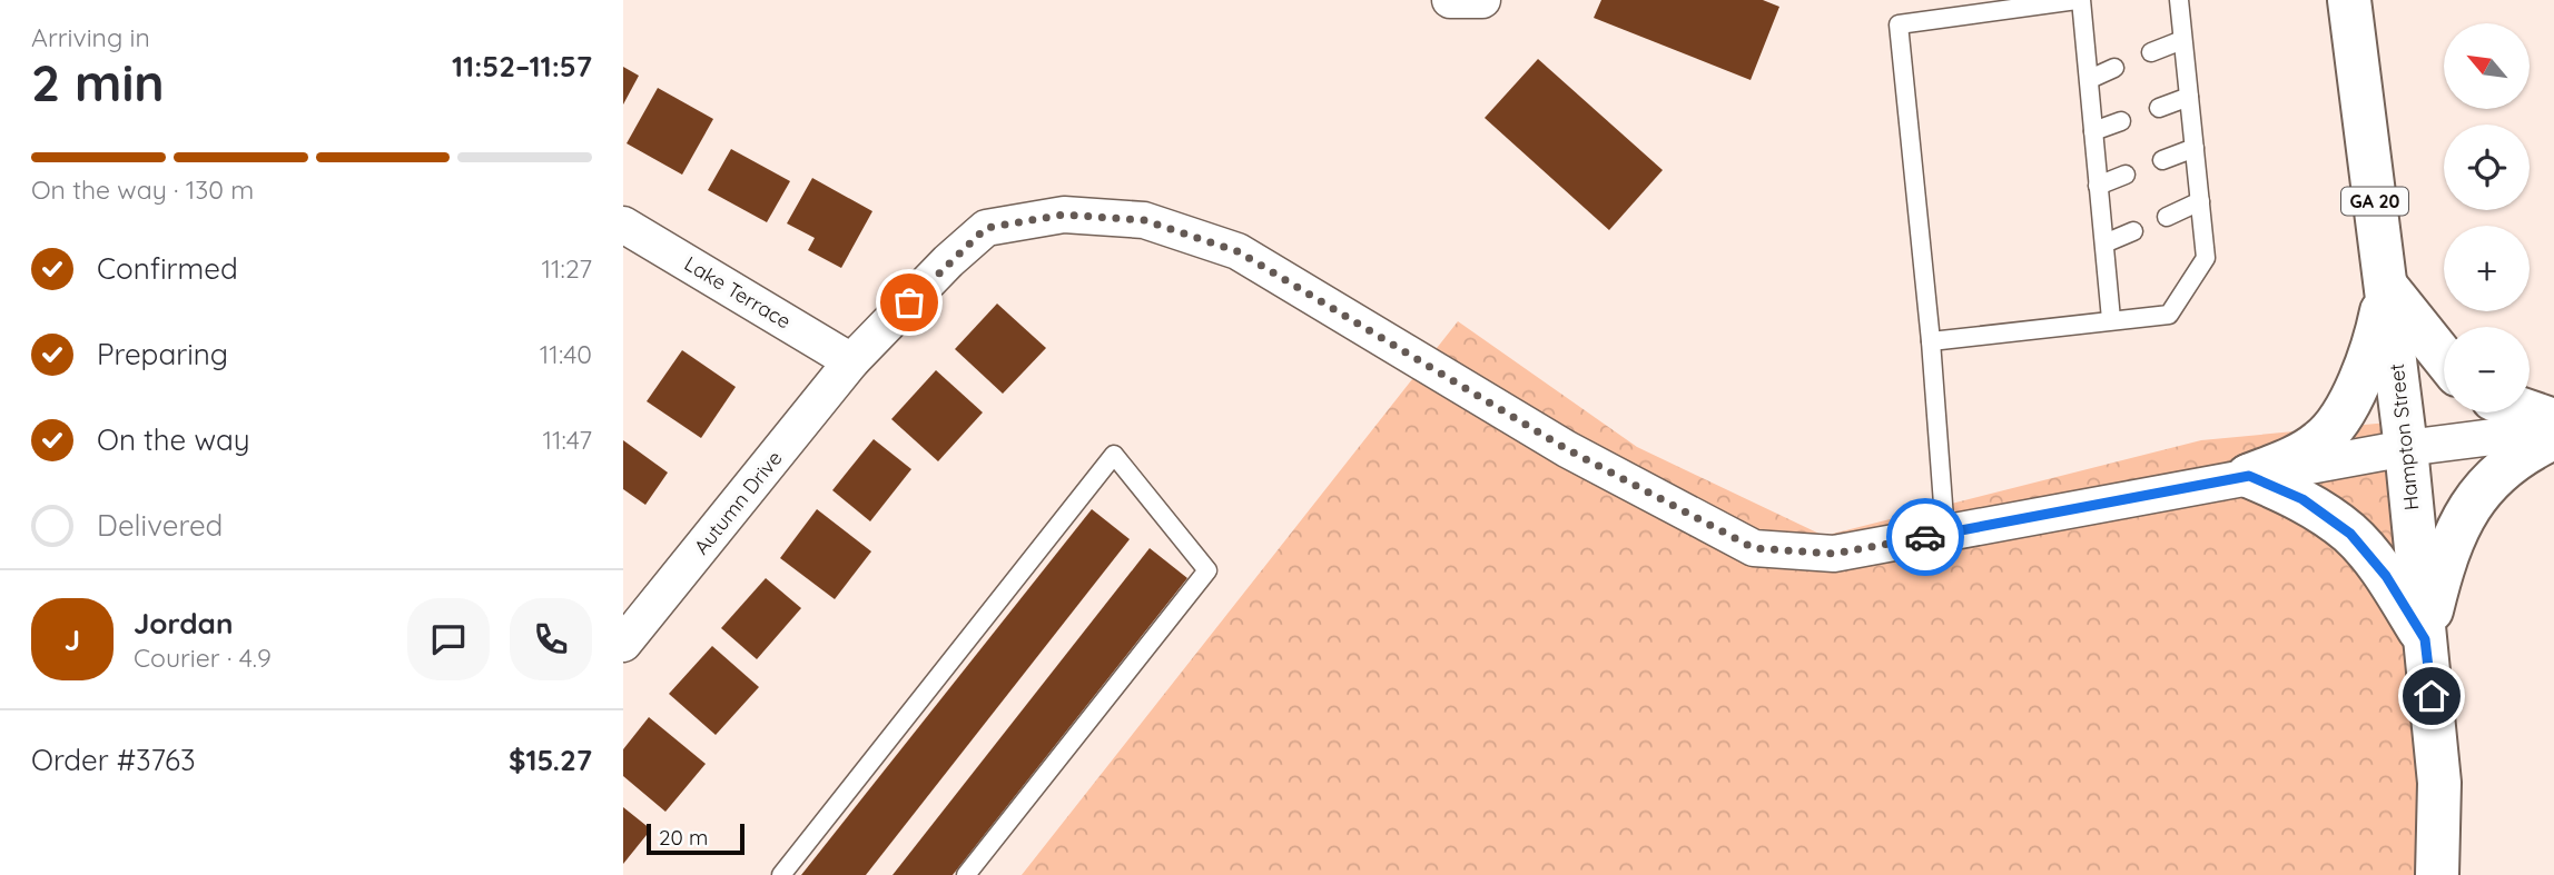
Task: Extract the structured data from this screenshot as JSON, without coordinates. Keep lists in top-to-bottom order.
{
  "streets": {
    "main road": ["GA 20", "Hampton Street"],
    "street": ["Lake Terrace", "Autumn Drive"]
  },
  "crossings": [
    ["Lake Terrace", "Autumn Drive"],
    ["Hampton Street", "Autumn Drive"]
  ],
  "scale_bar": "20 m",
  "north": "top left",
  "page": {
    "heading": ["2 min", "Arriving in", "11:52–11:57"],
    "panel": [
      "Jordan",
      "Courier · 4.9",
      "Order #3763",
      "$15.27"
    ],
    "map_buttons": ["+", "−"],
    "bar": "On the way · 130 m",
    "list": [
      ["Confirmed", "11:27"],
      ["Preparing", "11:40"],
      ["On the way", "11:47"],
      "Delivered"
    ],
    "round": "J",
    "scale": "20 m"
  }
}
